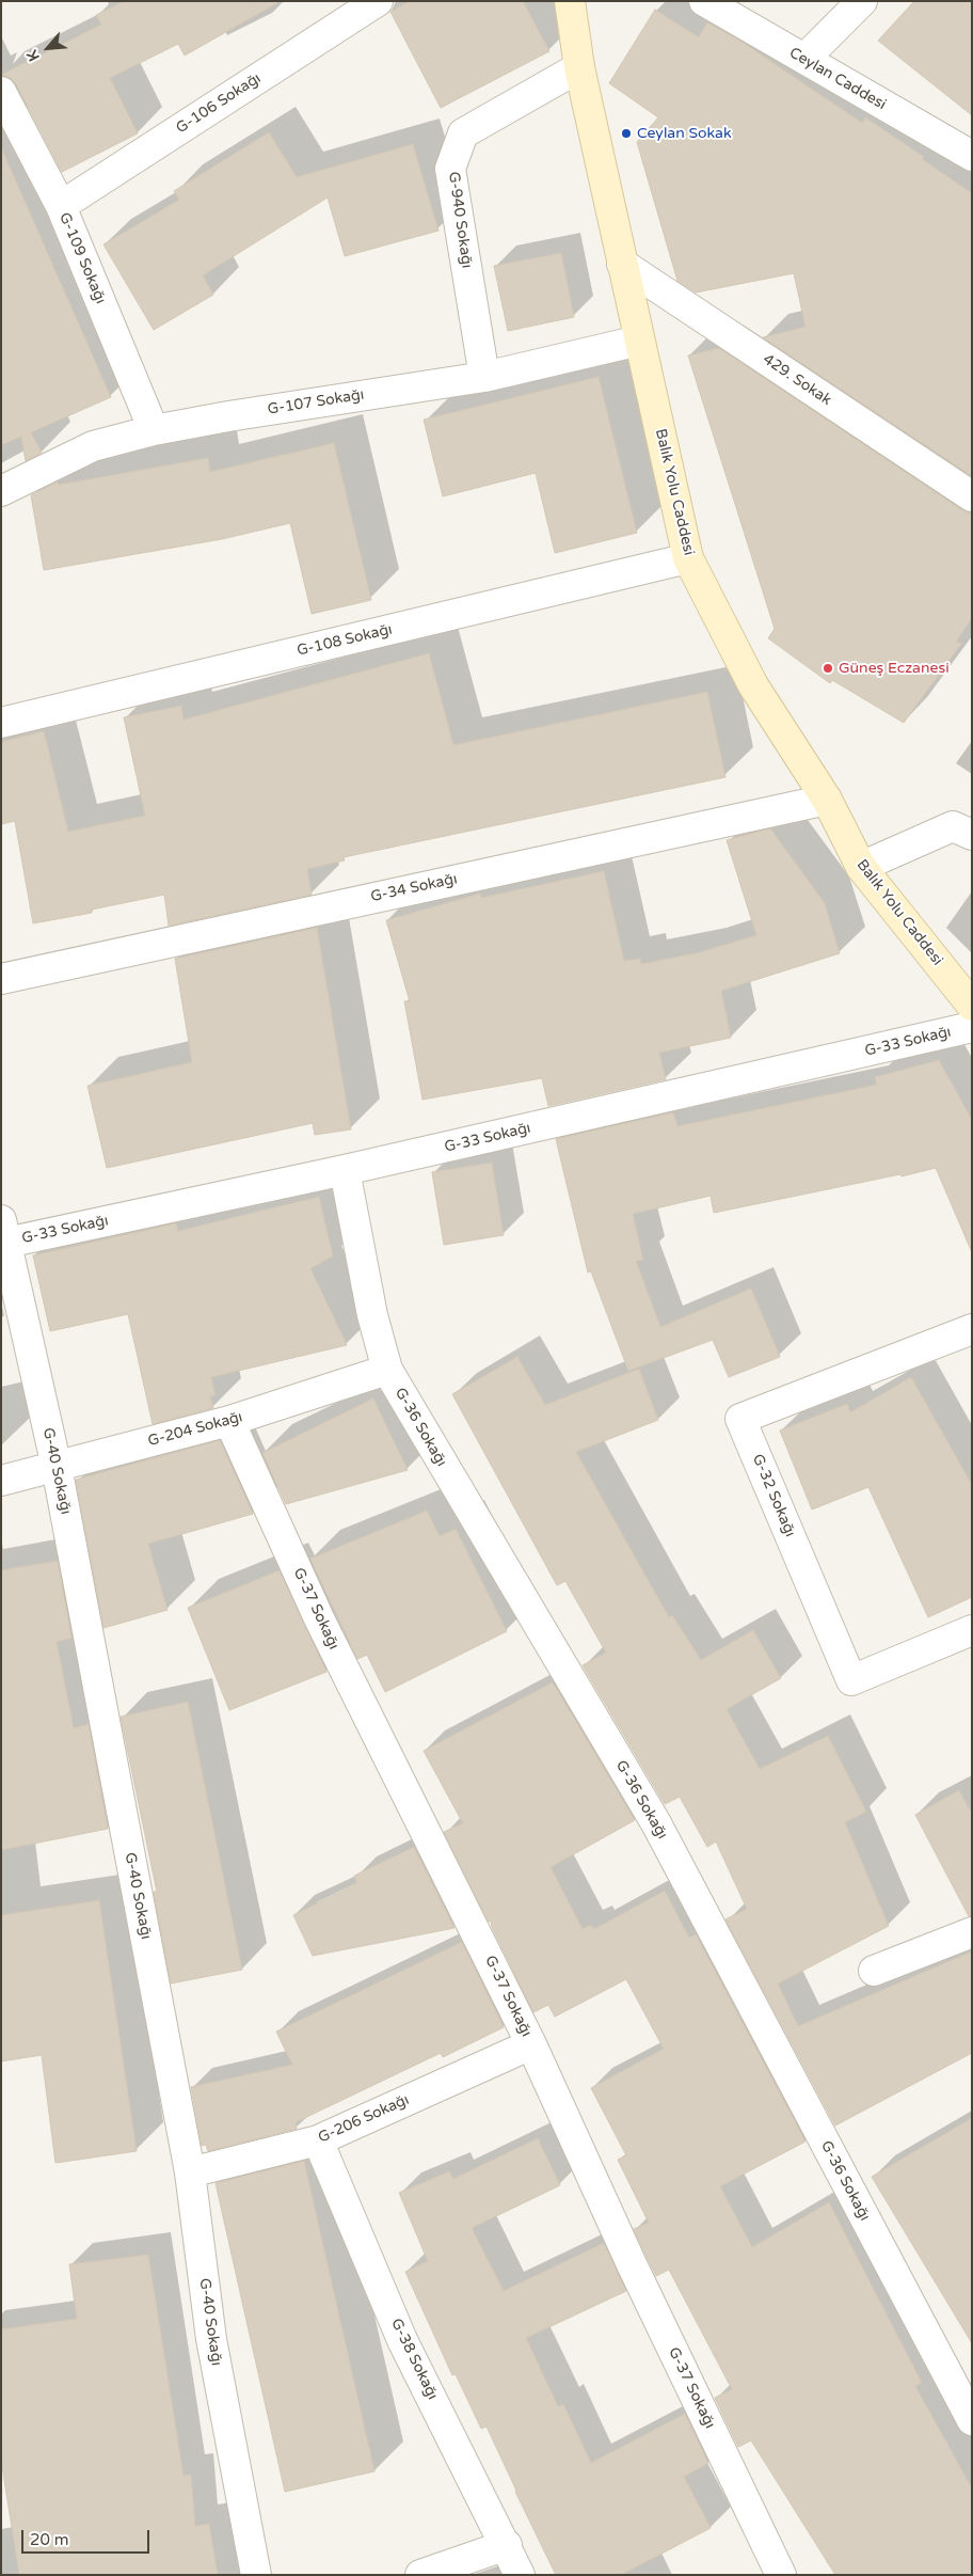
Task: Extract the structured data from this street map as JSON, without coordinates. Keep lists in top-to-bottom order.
{
  "streets": {
    "main road": ["Balık Yolu Caddesi"],
    "street": [
      "Ceylan Caddesi",
      "G-106 Sokağı",
      "G-940 Sokağı",
      "G-109 Sokağı",
      "429. Sokak",
      "G-107 Sokağı",
      "G-108 Sokağı",
      "G-34 Sokağı",
      "G-33 Sokağı",
      "G-36 Sokağı",
      "G-204 Sokağı",
      "G-40 Sokağı",
      "G-32 Sokağı",
      "G-37 Sokağı",
      "G-206 Sokağı",
      "G-38 Sokağı"
    ]
  },
  "crossings": [
    ["G-106 Sokağı", "G-109 Sokağı"],
    ["G-940 Sokağı", "G-107 Sokağı"],
    ["G-940 Sokağı", "Balık Yolu Caddesi"],
    ["G-109 Sokağı", "G-107 Sokağı"],
    ["429. Sokak", "Balık Yolu Caddesi"],
    ["G-107 Sokağı", "Balık Yolu Caddesi"],
    ["Balık Yolu Caddesi", "G-108 Sokağı"],
    ["Balık Yolu Caddesi", "G-34 Sokağı"],
    ["G-33 Sokağı", "G-36 Sokağı"],
    ["G-33 Sokağı", "G-40 Sokağı"],
    ["G-36 Sokağı", "G-204 Sokağı"],
    ["G-204 Sokağı", "G-40 Sokağı"],
    ["G-204 Sokağı", "G-37 Sokağı"],
    ["G-40 Sokağı", "G-206 Sokağı"],
    ["G-37 Sokağı", "G-206 Sokağı"],
    ["G-206 Sokağı", "G-38 Sokağı"]
  ],
  "places": ["Ceylan Sokak", "Güneş Eczanesi"],
  "scale_bar": "20 m",
  "north": "bottom left"
}
